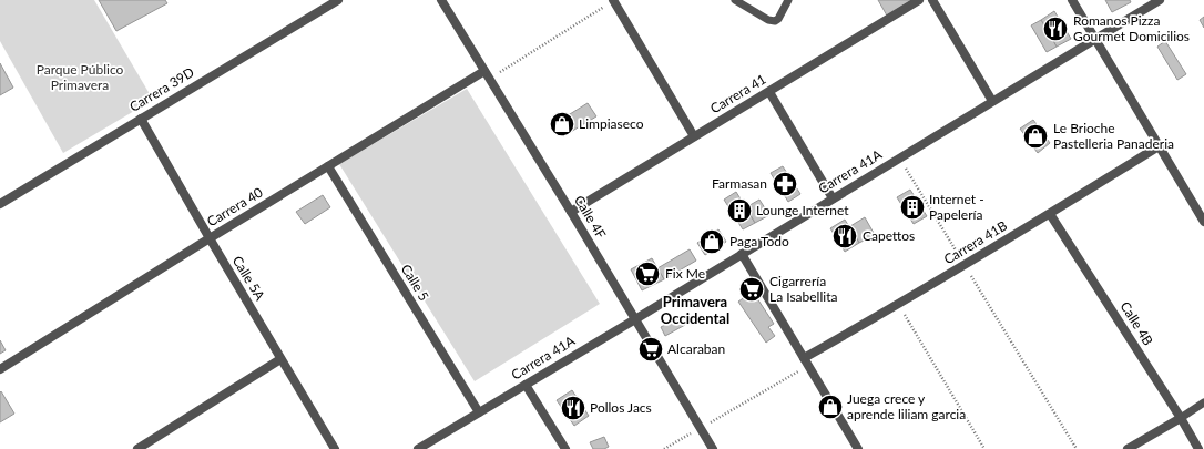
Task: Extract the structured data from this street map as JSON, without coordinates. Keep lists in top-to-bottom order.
{
  "streets": {
    "street": [
      "Carrera 39D",
      "Carrera 41",
      "Carrera 41A",
      "Carrera 40",
      "Calle 4F",
      "Carrera 41B",
      "Calle 5A",
      "Calle 5",
      "Calle 4B"
    ]
  },
  "crossings": [
    ["Carrera 39D", "Calle 5A"],
    ["Carrera 41", "Calle 4F"],
    ["Carrera 41A", "Calle 4F"],
    ["Carrera 41A", "Calle 5"],
    ["Carrera 40", "Calle 4F"],
    ["Carrera 40", "Calle 5A"],
    ["Carrera 40", "Calle 5"],
    ["Carrera 41B", "Calle 4B"]
  ],
  "districts": ["Primavera Occidental"],
  "parks": ["Parque Público Primavera"],
  "places": {
    "restaurant": ["Romanos Pizza Gourmet Domicilios", "Capettos", "Pollos Jacs"],
    "shop": [
      "Limpiaseco",
      "Le Brioche Pastelleria Panaderia",
      "Paga Todo",
      "Juega crece y aprende liliam garcia"
    ],
    "pharmacy": ["Farmasan"],
    "building": ["Internet - Papelería", "Lounge Internet"],
    "supermarket": ["Fix Me", "Cigarrería La Isabellita", "Alcaraban"]
  }
}
